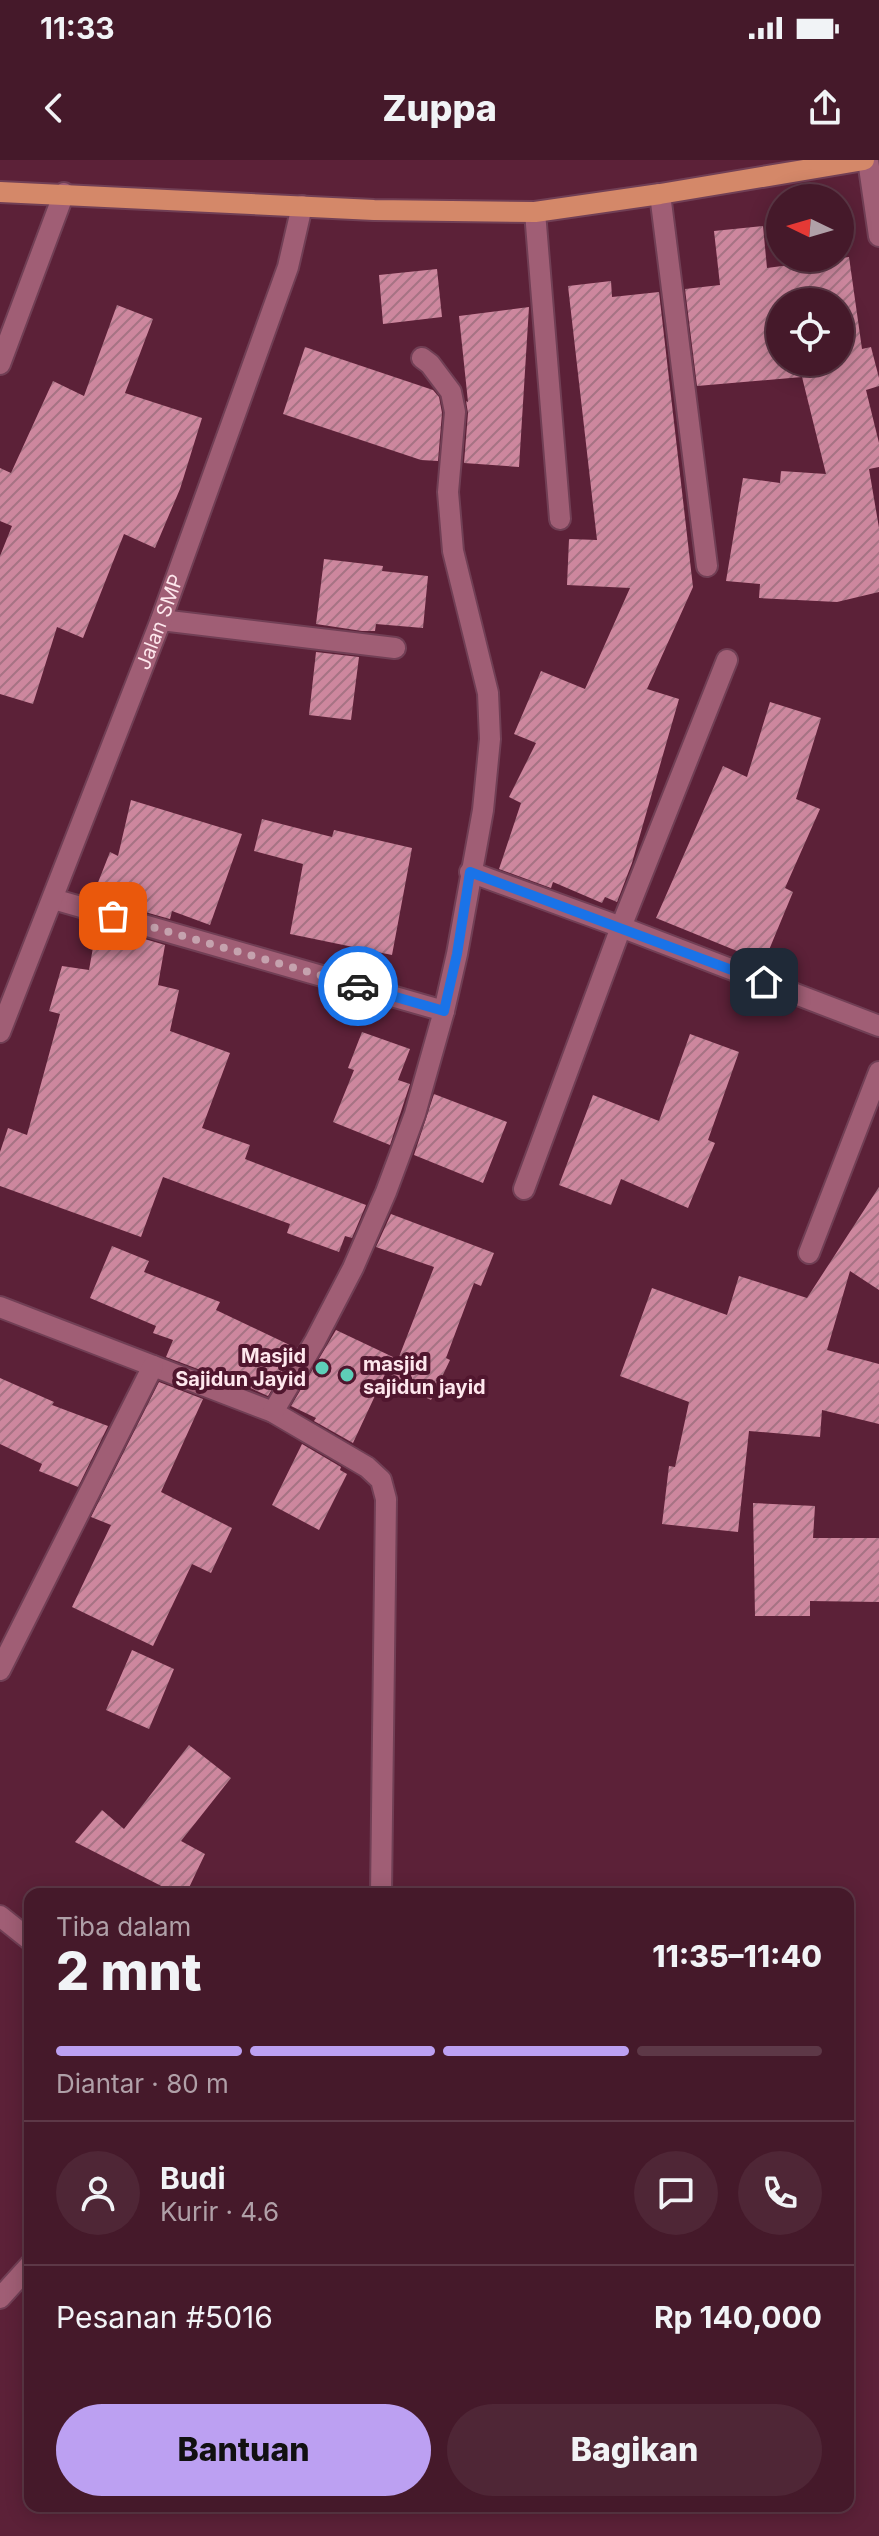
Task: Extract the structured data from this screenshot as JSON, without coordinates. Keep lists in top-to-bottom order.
{
  "streets": {
    "street": ["Jalan SMP"]
  },
  "places": ["Masjid Sajidun Jayid", "masjid sajidun jayid"],
  "north": "left",
  "page": {
    "status": "11:33",
    "header": "Zuppa",
    "heading": ["2 mnt", "Tiba dalam", "11:35–11:40"],
    "panel": [
      "Budi",
      "Kurir · 4.6",
      "Pesanan #5016",
      "Rp 140,000"
    ],
    "bar": "Diantar · 80 m",
    "buttons": ["Bantuan", "Bagikan"]
  }
}
